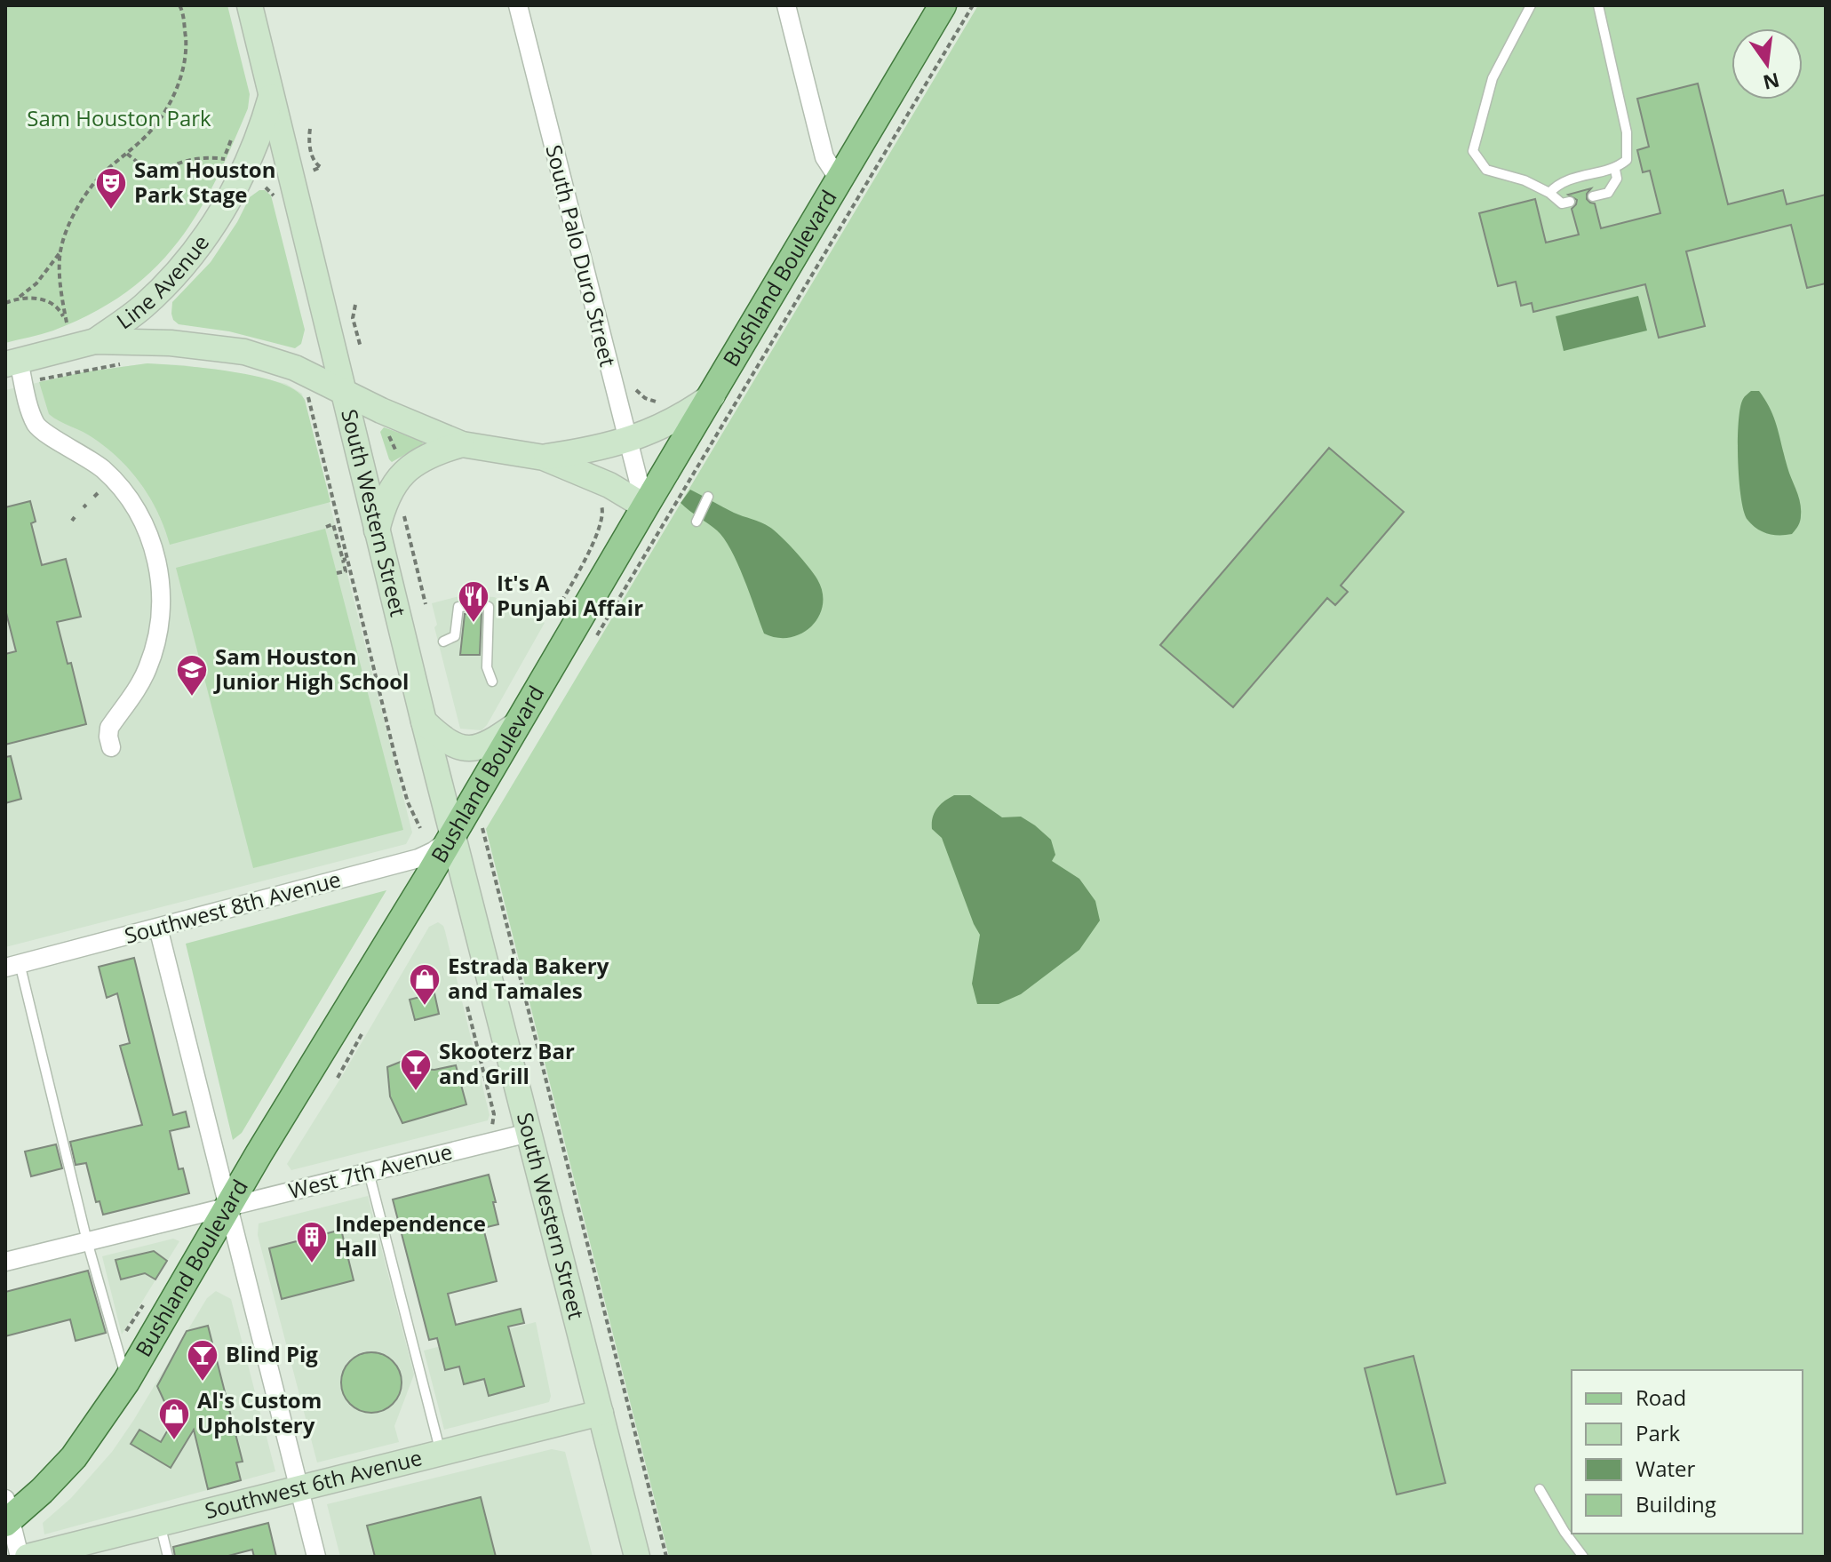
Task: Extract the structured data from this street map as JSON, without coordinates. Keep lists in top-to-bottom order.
{
  "streets": {
    "main road": [
      "Line Avenue",
      "Bushland Boulevard",
      "South Western Street",
      "Southwest 6th Avenue"
    ],
    "street": ["South Palo Duro Street", "Southwest 8th Avenue", "West 7th Avenue"]
  },
  "crossings": [
    ["South Palo Duro Street", "Bushland Boulevard"],
    ["Line Avenue", "South Western Street"],
    ["Bushland Boulevard", "South Western Street"],
    ["Bushland Boulevard", "Southwest 8th Avenue"],
    ["Bushland Boulevard", "West 7th Avenue"],
    ["South Western Street", "Southwest 8th Avenue"],
    ["South Western Street", "West 7th Avenue"],
    ["South Western Street", "Southwest 6th Avenue"]
  ],
  "parks": ["Sam Houston Park"],
  "places": {
    "theatre": ["Sam Houston Park Stage"],
    "restaurant": ["It's A Punjabi Affair"],
    "school or university": ["Sam Houston Junior High School"],
    "shop": ["Estrada Bakery and Tamales", "Al's Custom Upholstery"],
    "bar": ["Skooterz Bar and Grill", "Blind Pig"],
    "building": ["Independence Hall"]
  },
  "legend": [
    "Road",
    "Park",
    "Water",
    "Building"
  ],
  "north": "bottom"
}
